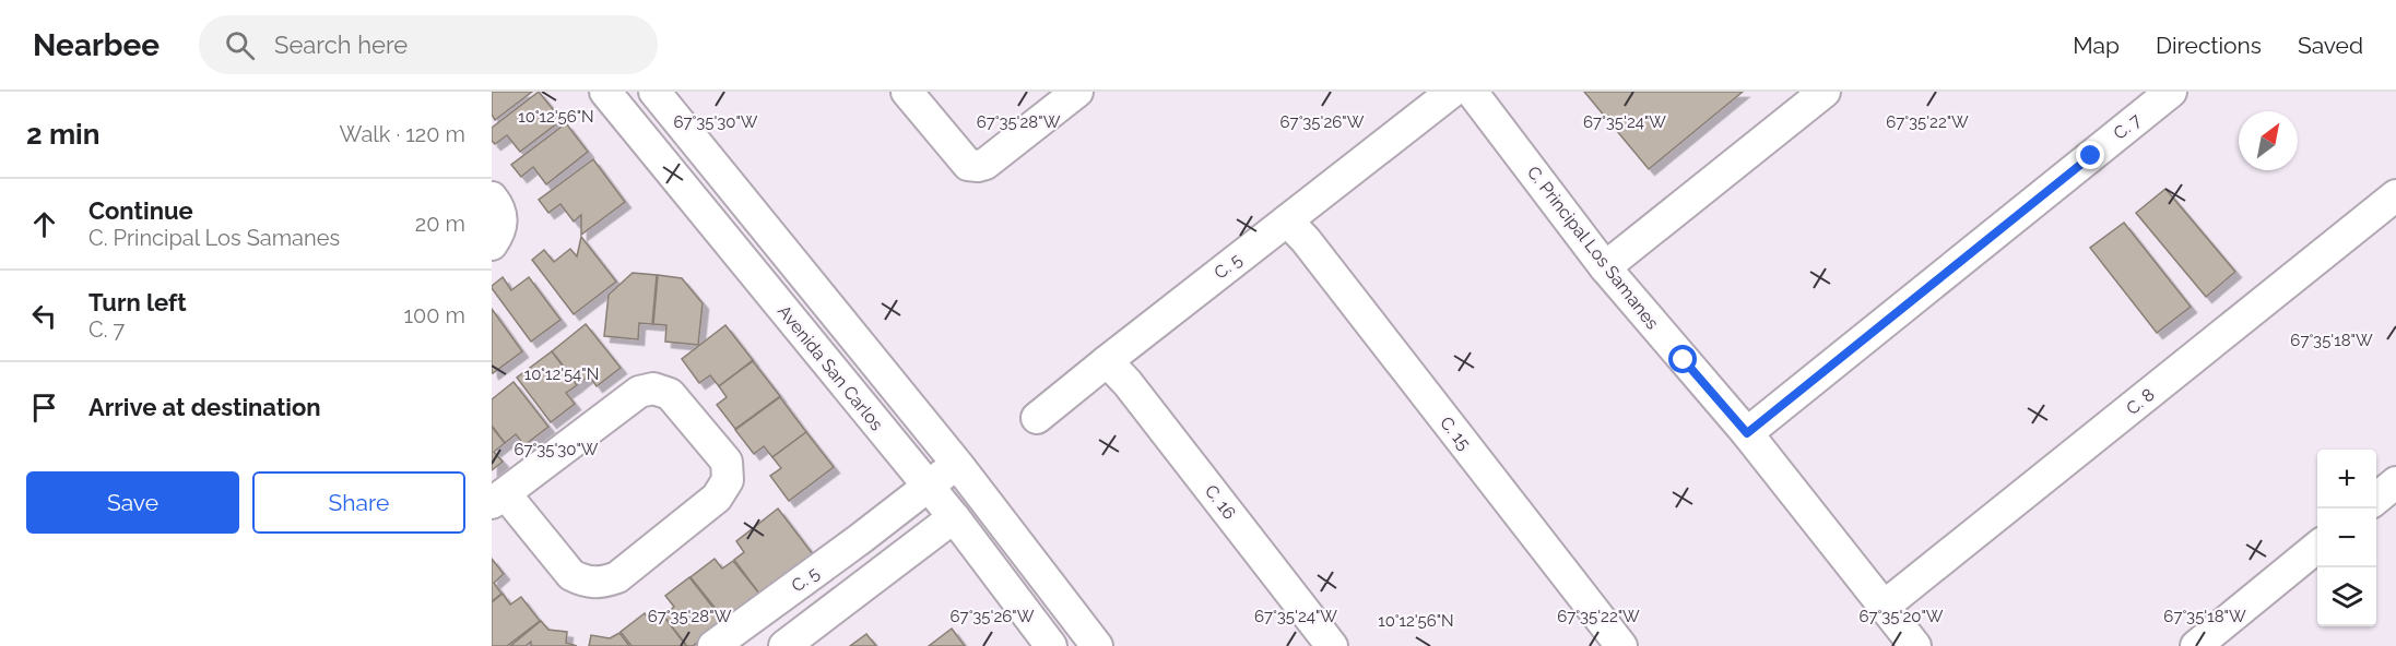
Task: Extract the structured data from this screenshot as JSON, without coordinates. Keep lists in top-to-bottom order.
{
  "streets": {
    "street": [
      "C. 7",
      "C. Principal Los Samanes",
      "C. 5",
      "Avenida San Carlos",
      "C. 8",
      "C. 15",
      "C. 16"
    ]
  },
  "crossings": [
    ["C. 7", "C. Principal Los Samanes"],
    ["C. Principal Los Samanes", "C. 8"],
    ["C. 5", "Avenida San Carlos"],
    ["C. 5", "C. 15"],
    ["C. 5", "C. 16"]
  ],
  "north": "top right",
  "page": {
    "header": "Nearbee",
    "search": "Search here",
    "nav": ["Map", "Directions", "Saved"],
    "heading": ["2 min", "Walk · 120 m"],
    "list": [
      ["Continue", "C. Principal Los Samanes", "20 m"],
      ["Turn left", "C. 7", "100 m"],
      "Arrive at destination"
    ],
    "map_buttons": ["+", "−"],
    "buttons": ["Save", "Share"]
  },
  "coordinates": [
    "10°12'56\"N",
    "67°35'30\"W",
    "67°35'28\"W",
    "67°35'26\"W",
    "67°35'24\"W",
    "67°35'22\"W",
    "67°35'18\"W",
    "10°12'54\"N",
    "67°35'20\"W"
  ]
}
